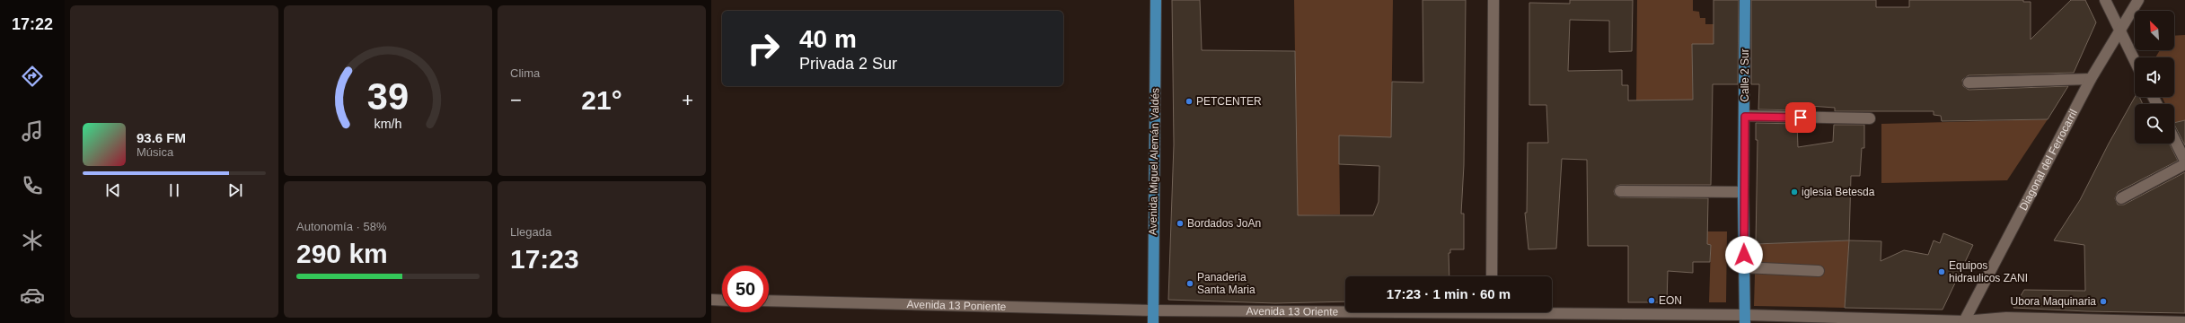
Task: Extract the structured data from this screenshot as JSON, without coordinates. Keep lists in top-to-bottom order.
{
  "streets": {
    "main road": ["Calle 2 Sur", "Avenida Miguel Alemán Valdés"],
    "street": ["Diagonal del Ferrocarril", "Avenida 13 Poniente", "Avenida 13 Oriente"]
  },
  "crossings": [
    ["Calle 2 Sur", "Avenida 13 Oriente"],
    ["Diagonal del Ferrocarril", "Avenida 13 Oriente"],
    ["Avenida Miguel Alemán Valdés", "Avenida 13 Poniente"],
    ["Avenida Miguel Alemán Valdés", "Avenida 13 Oriente"],
    ["Avenida 13 Poniente", "Avenida 13 Oriente"]
  ],
  "places": [
    "PETCENTER",
    "iglesia Betesda",
    "Bordados JoAn",
    "Equipos hidraulicos ZANI",
    "Panaderia Santa Maria",
    "EON",
    "Ubora Maquinaria"
  ],
  "north": "top left",
  "page": {
    "tabs": "17:22",
    "tile": [
      "Clima",
      ["Autonomía · 58%", "290 km"],
      ["Llegada", "17:23"]
    ],
    "turn": ["40 m", "Privada 2 Sur"],
    "heat": ["−", "21°", "+"],
    "song": ["93.6 FM", "Música"],
    "limit": "50",
    "trip": "17:23 · 1 min · 60 m",
    "gauge": ["39", "km/h"]
  }
}
